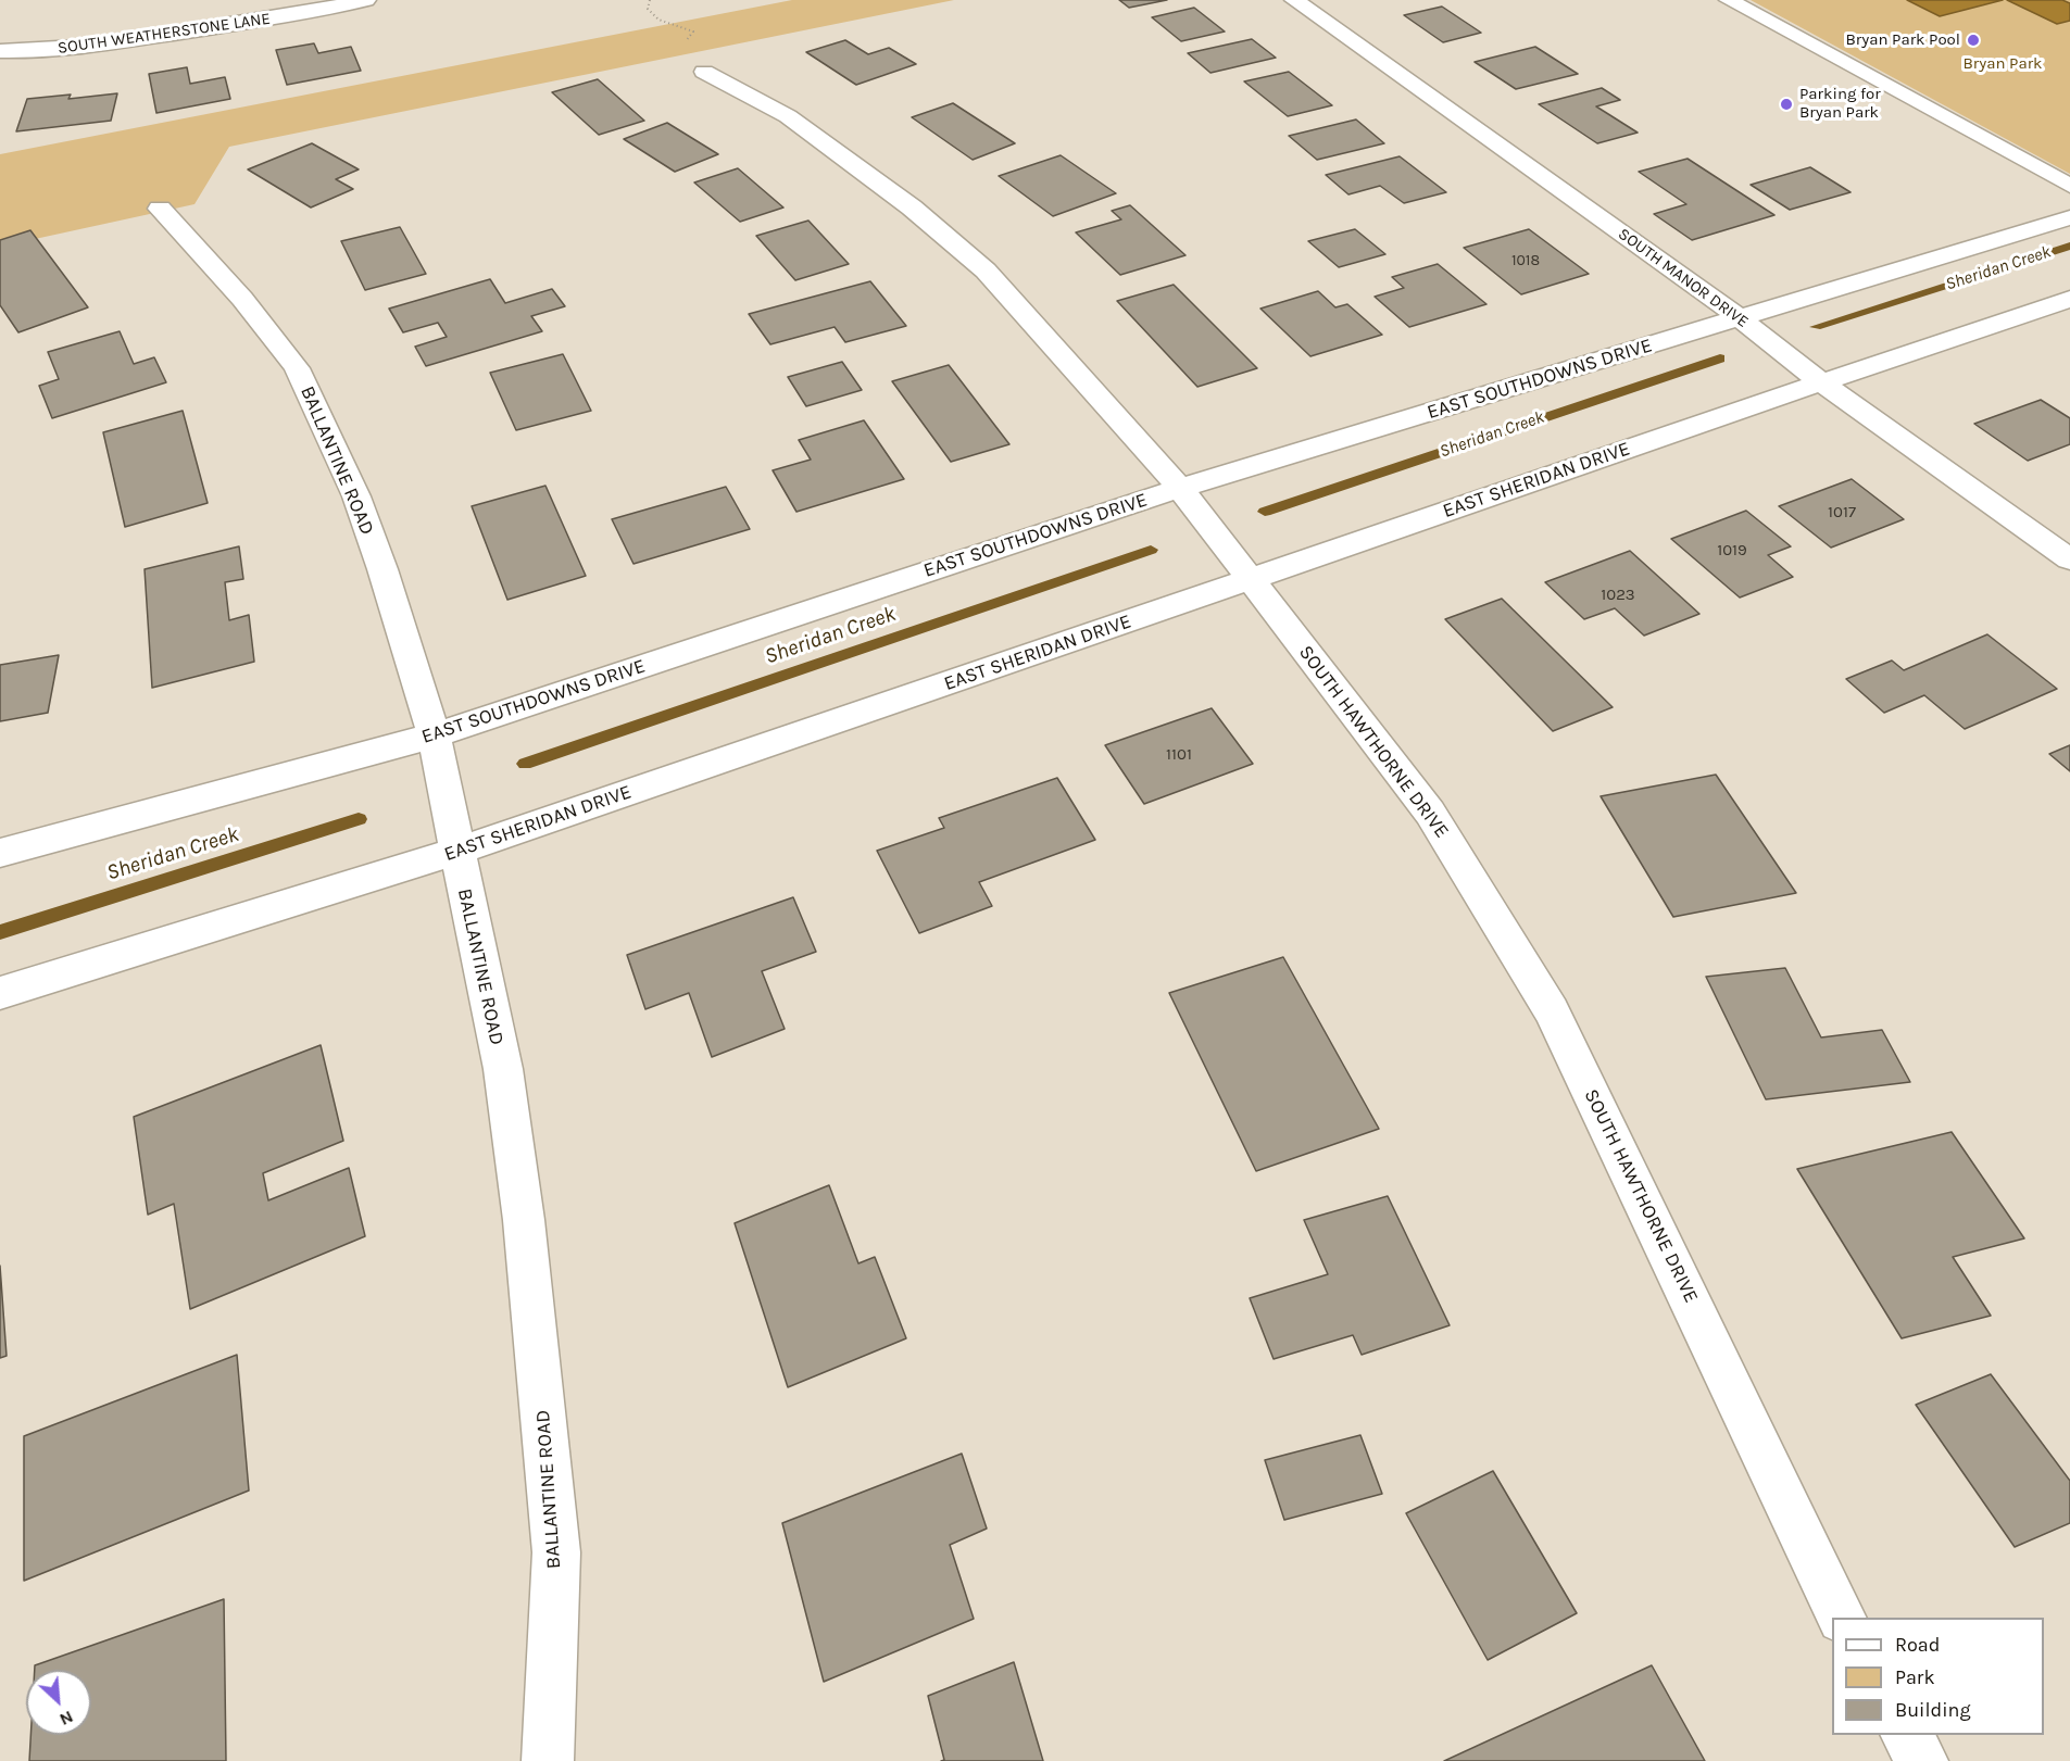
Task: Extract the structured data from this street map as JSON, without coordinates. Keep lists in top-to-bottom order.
{
  "streets": {
    "street": [
      "SOUTH WEATHERSTONE LANE",
      "SOUTH MANOR DRIVE",
      "EAST SOUTHDOWNS DRIVE",
      "BALLANTINE ROAD",
      "EAST SHERIDAN DRIVE",
      "SOUTH HAWTHORNE DRIVE"
    ]
  },
  "crossings": [
    ["SOUTH MANOR DRIVE", "EAST SOUTHDOWNS DRIVE"],
    ["SOUTH MANOR DRIVE", "EAST SHERIDAN DRIVE"],
    ["EAST SOUTHDOWNS DRIVE", "BALLANTINE ROAD"],
    ["EAST SOUTHDOWNS DRIVE", "SOUTH HAWTHORNE DRIVE"],
    ["BALLANTINE ROAD", "EAST SHERIDAN DRIVE"],
    ["EAST SHERIDAN DRIVE", "SOUTH HAWTHORNE DRIVE"]
  ],
  "water": ["Sheridan Creek"],
  "parks": ["Bryan Park"],
  "places": ["Bryan Park Pool", "Parking for Bryan Park"],
  "house_numbers": [
    "1018",
    "1017",
    "1019",
    "1023",
    "1101"
  ],
  "legend": ["Road", "Park", "Building"],
  "north": "bottom right"
}
